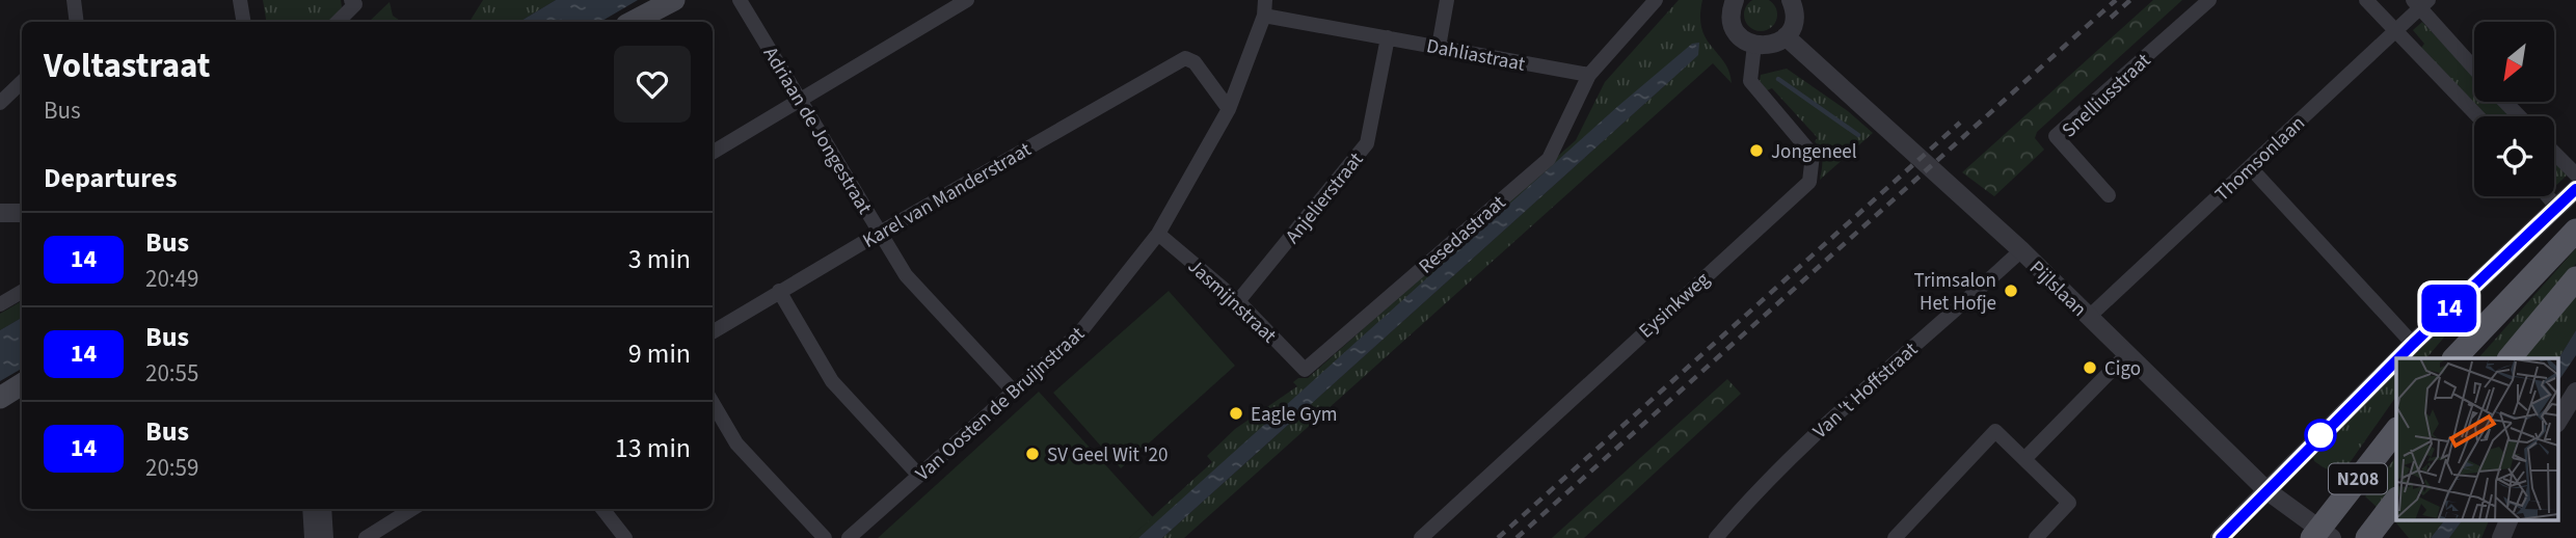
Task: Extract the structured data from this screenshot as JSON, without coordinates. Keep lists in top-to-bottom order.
{
  "streets": {
    "main road": ["N208"],
    "street": [
      "Dahliastraat",
      "Snelliusstraat",
      "Adriaan de Jongestraat",
      "Thomsonlaan",
      "Karel van Manderstraat",
      "Anjelierstraat",
      "Resedastraat",
      "Pijlslaan",
      "Jasmijnstraat",
      "Eysinkweg",
      "Van 't Hoffstraat",
      "Van Oosten de Bruijnstraat"
    ]
  },
  "crossings": [
    ["Dahliastraat", "Anjelierstraat"],
    ["Dahliastraat", "Resedastraat"],
    ["Dahliastraat", "Van Oosten de Bruijnstraat"],
    ["Adriaan de Jongestraat", "Karel van Manderstraat"],
    ["Adriaan de Jongestraat", "Van Oosten de Bruijnstraat"],
    ["Thomsonlaan", "Pijlslaan"],
    ["Karel van Manderstraat", "Van Oosten de Bruijnstraat"],
    ["Anjelierstraat", "Jasmijnstraat"],
    ["Resedastraat", "Jasmijnstraat"],
    ["Pijlslaan", "Van 't Hoffstraat"],
    ["Pijlslaan", "N208"],
    ["Jasmijnstraat", "Van Oosten de Bruijnstraat"]
  ],
  "places": [
    "Jongeneel",
    "Trimsalon Het Hofje",
    "Cigo",
    "Eagle Gym",
    "SV Geel Wit '20"
  ],
  "lines": ["bus line 14"],
  "north": "bottom left",
  "page": {
    "on_map": "14",
    "heading": [
      ["Voltastraat", "Bus"],
      "Departures"
    ],
    "list": [
      {
        "mark": "14",
        "name": "Bus",
        "note": "20:49",
        "value": "3 min"
      },
      {
        "mark": "14",
        "name": "Bus",
        "note": "20:55",
        "value": "9 min"
      },
      {
        "mark": "14",
        "name": "Bus",
        "note": "20:59",
        "value": "13 min"
      }
    ]
  }
}
